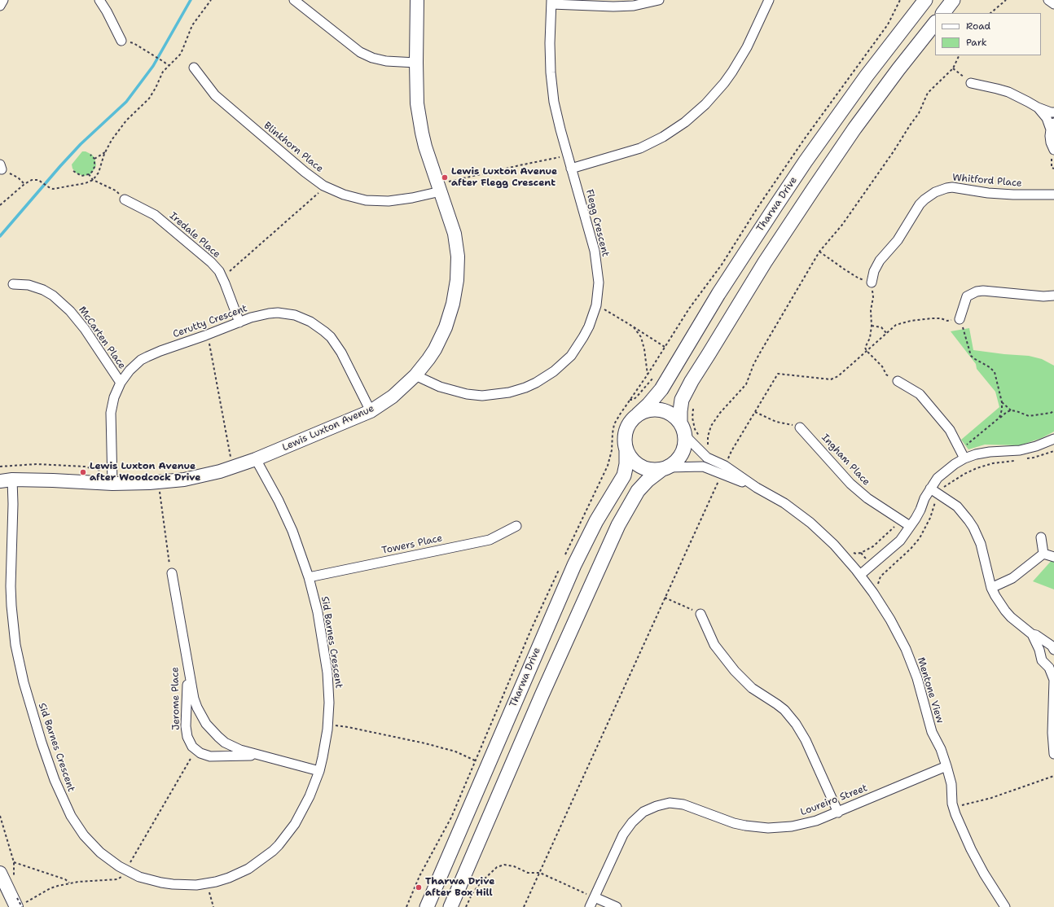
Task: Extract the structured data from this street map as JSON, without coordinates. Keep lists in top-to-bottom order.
{
  "streets": {
    "main road": ["Tharwa Drive"],
    "street": [
      "Blinkhorn Place",
      "Whitford Place",
      "Flegg Crescent",
      "Iredale Place",
      "Cerutty Crescent",
      "McCarten Place",
      "Lewis Luxton Avenue",
      "Ingham Place",
      "Towers Place",
      "Sid Barnes Crescent",
      "Mentone View",
      "Jerome Place",
      "Loureiro Street"
    ]
  },
  "crossings": [
    ["Blinkhorn Place", "Lewis Luxton Avenue"],
    ["Tharwa Drive", "Mentone View"],
    ["Flegg Crescent", "Lewis Luxton Avenue"],
    ["Iredale Place", "Cerutty Crescent"],
    ["Cerutty Crescent", "McCarten Place"],
    ["Cerutty Crescent", "Lewis Luxton Avenue"],
    ["Lewis Luxton Avenue", "Sid Barnes Crescent"],
    ["Towers Place", "Sid Barnes Crescent"],
    ["Sid Barnes Crescent", "Jerome Place"],
    ["Mentone View", "Loureiro Street"]
  ],
  "places": ["Lewis Luxton Avenue after Flegg Crescent", "Lewis Luxton Avenue after Woodcock Drive", "Tharwa Drive after Box Hill"],
  "legend": ["Road", "Park"]
}
